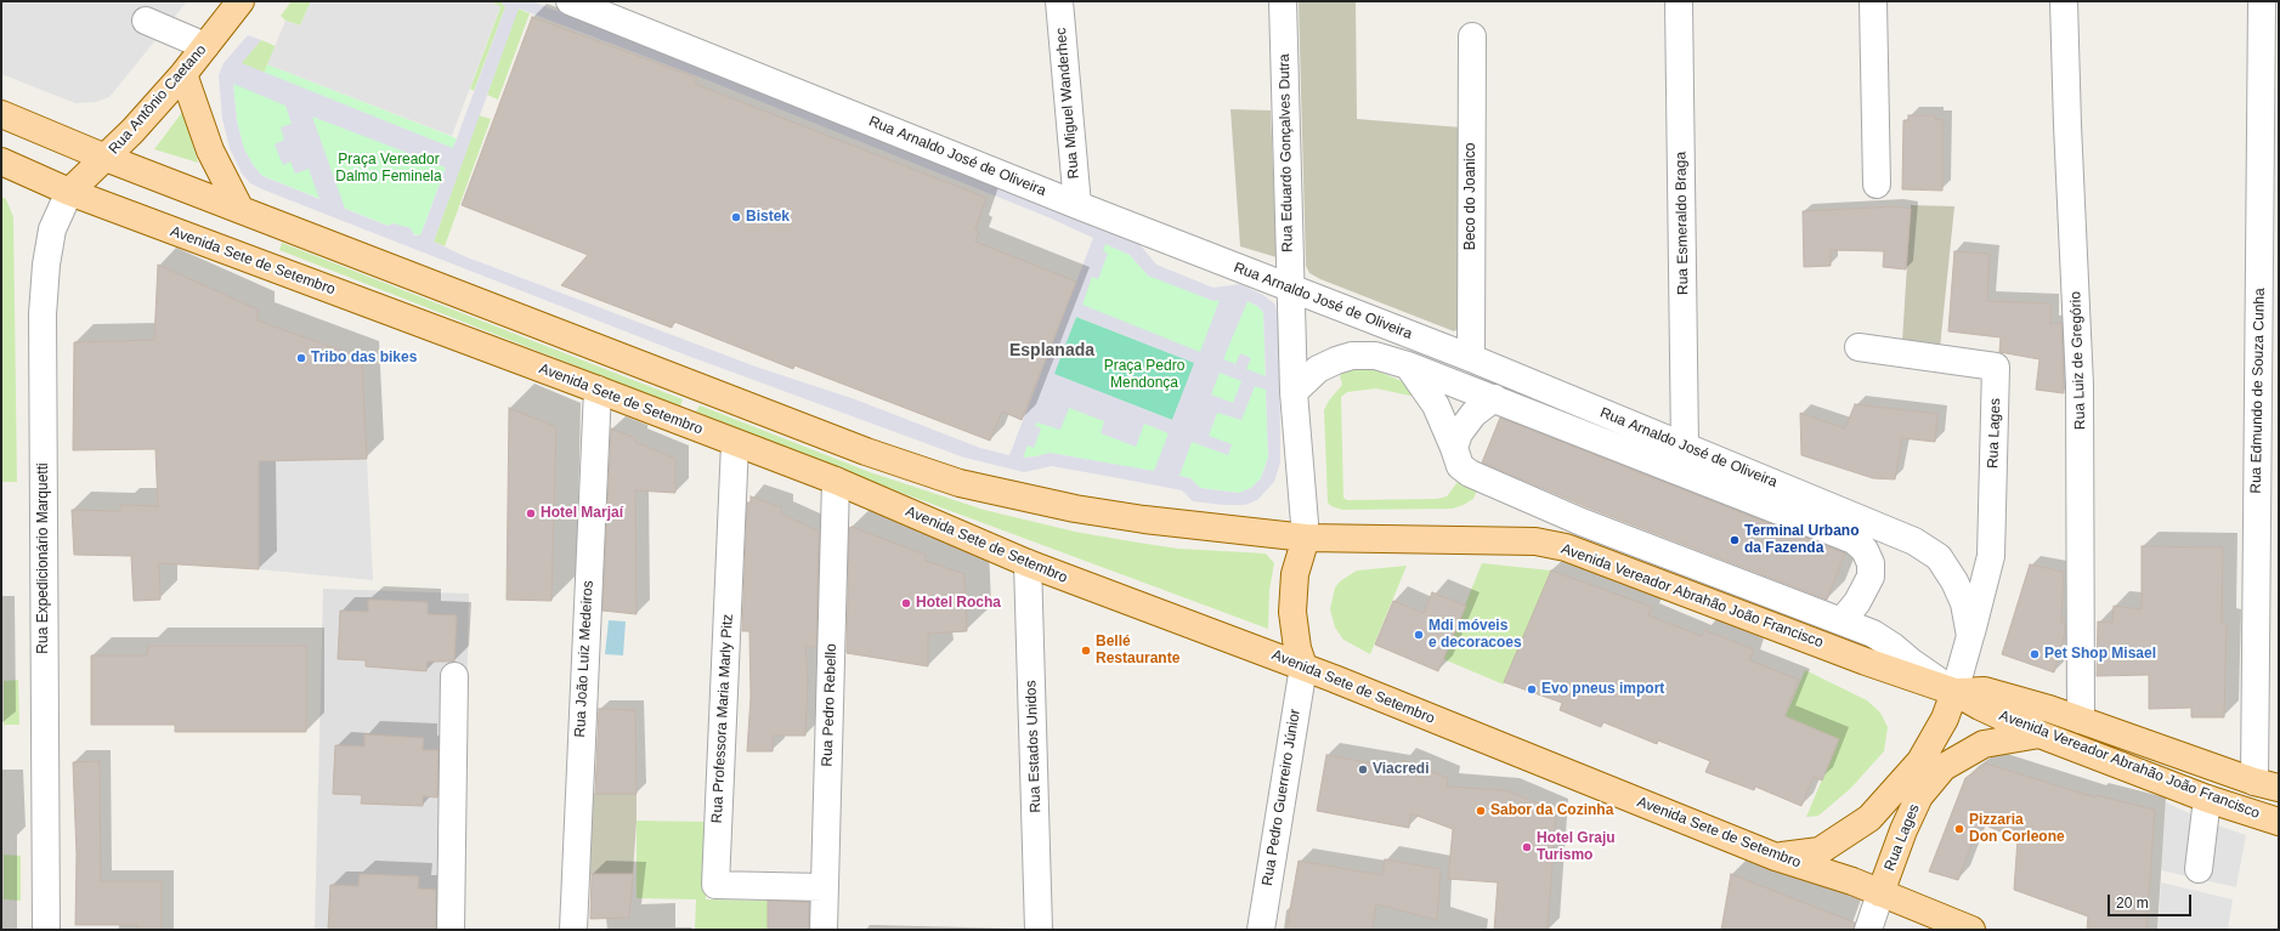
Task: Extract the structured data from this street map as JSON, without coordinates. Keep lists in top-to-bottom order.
{
  "streets": {
    "main road": [
      "Rua Antônio Caetano",
      "Avenida Sete de Setembro",
      "Rua Lages",
      "Avenida Vereador Abrahão João Francisco"
    ],
    "street": [
      "Rua Miguel Wanderhec",
      "Rua Eduardo Gonçalves Dutra",
      "Rua Arnaldo José de Oliveira",
      "Beco do Joanico",
      "Rua Esmeraldo Braga",
      "Rua Luiz de Gregório",
      "Rua Edmundo de Souza Cunha",
      "Rua Expedicionário Marquetti",
      "Rua João Luiz Medeiros",
      "Rua Pedro Rebello",
      "Rua Professora Maria Marly Pitz",
      "Rua Estados Unidos",
      "Rua Pedro Guerreiro Júnior"
    ]
  },
  "crossings": [
    ["Rua Antônio Caetano", "Avenida Sete de Setembro"],
    ["Rua Antônio Caetano", "Rua Expedicionário Marquetti"],
    ["Rua Miguel Wanderhec", "Rua Arnaldo José de Oliveira"],
    ["Rua Eduardo Gonçalves Dutra", "Rua Arnaldo José de Oliveira"],
    ["Rua Eduardo Gonçalves Dutra", "Avenida Vereador Abrahão João Francisco"],
    ["Rua Arnaldo José de Oliveira", "Beco do Joanico"],
    ["Rua Arnaldo José de Oliveira", "Rua Esmeraldo Braga"],
    ["Rua Arnaldo José de Oliveira", "Rua Lages"],
    ["Rua Arnaldo José de Oliveira", "Avenida Vereador Abrahão João Francisco"],
    ["Avenida Sete de Setembro", "Rua Lages"],
    ["Avenida Sete de Setembro", "Rua Expedicionário Marquetti"],
    ["Avenida Sete de Setembro", "Rua João Luiz Medeiros"],
    ["Avenida Sete de Setembro", "Rua Pedro Rebello"],
    ["Avenida Sete de Setembro", "Rua Professora Maria Marly Pitz"],
    ["Avenida Sete de Setembro", "Rua Estados Unidos"],
    ["Avenida Sete de Setembro", "Rua Pedro Guerreiro Júnior"],
    ["Rua Luiz de Gregório", "Avenida Vereador Abrahão João Francisco"],
    ["Rua Edmundo de Souza Cunha", "Avenida Vereador Abrahão João Francisco"],
    ["Rua Lages", "Avenida Vereador Abrahão João Francisco"],
    ["Rua Pedro Rebello", "Rua Professora Maria Marly Pitz"]
  ],
  "districts": ["Esplanada"],
  "parks": ["Praça Vereador Dalmo Feminela", "Praça Pedro Mendonça"],
  "places": [
    "Bistek",
    "Tribo das bikes",
    "Hotel Marjaí",
    "Terminal Urbano da Fazenda",
    "Hotel Rocha",
    "Mdi móveis e decoracoes",
    "Bellé Restaurante",
    "Pet Shop Misael",
    "Evo pneus import",
    "Viacredi",
    "Sabor da Cozinha",
    "Pizzaria Don Corleone",
    "Hotel Graju Turismo"
  ],
  "scale_bar": "20 m"
}
